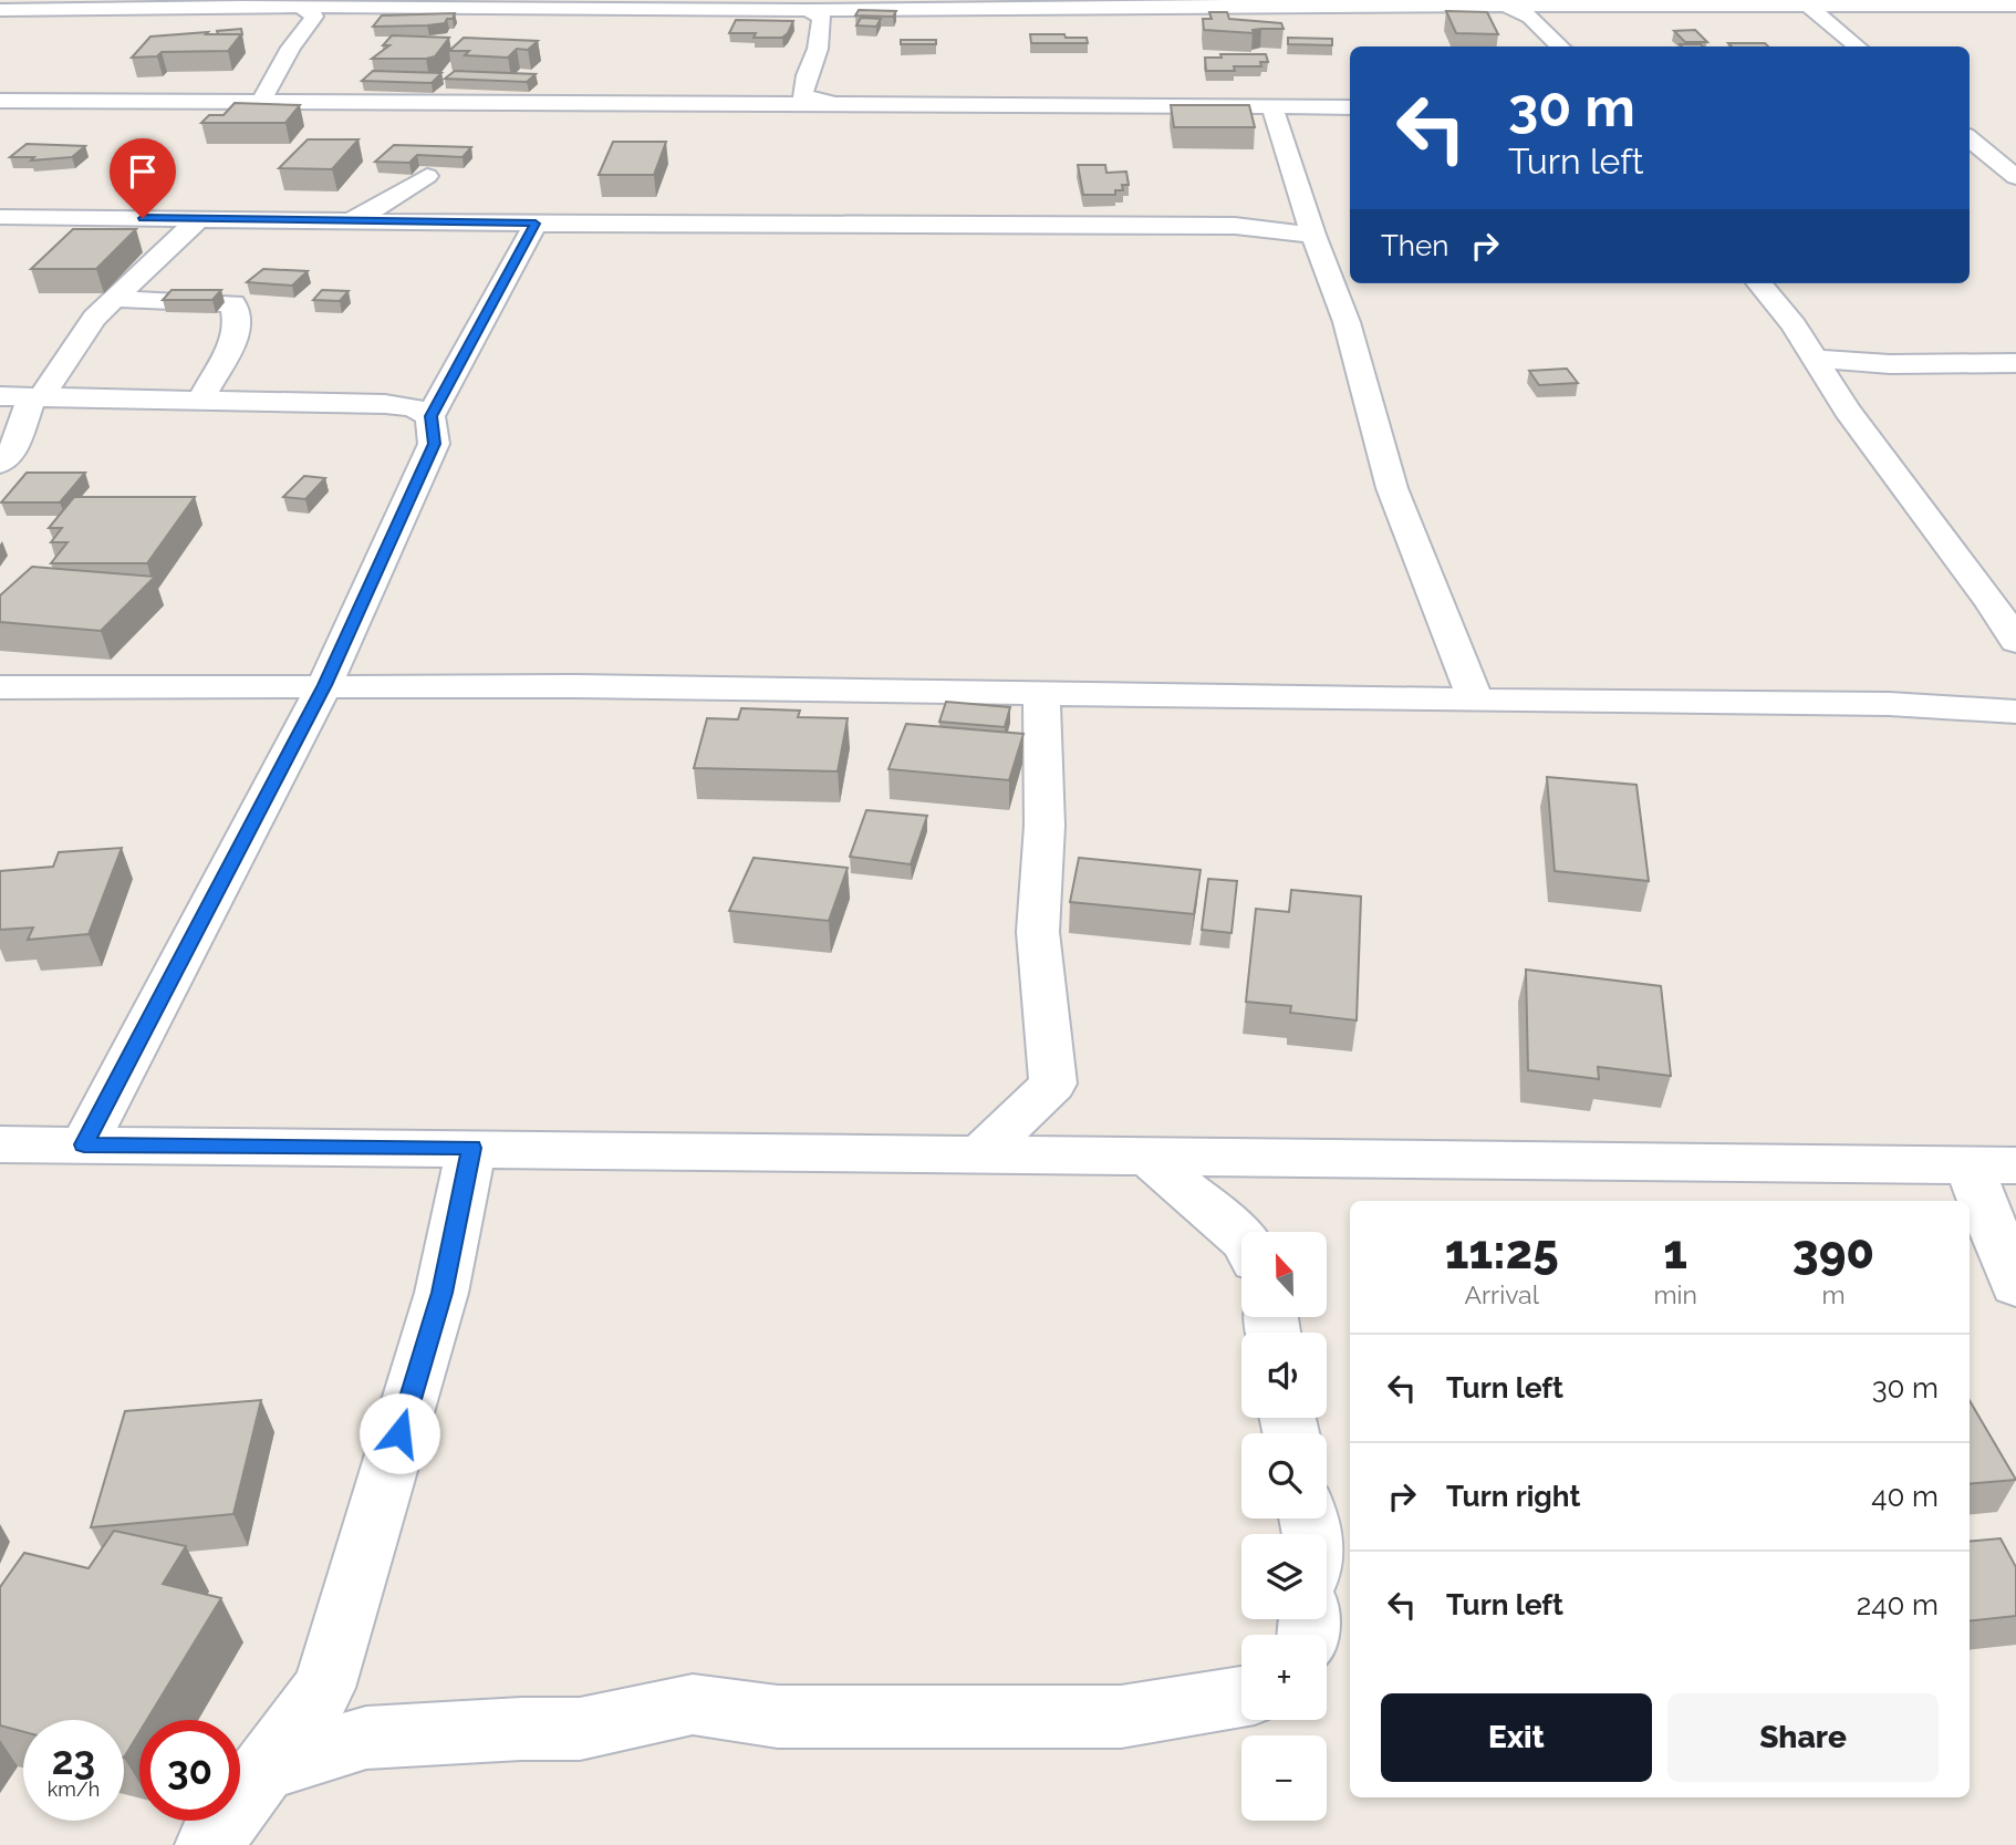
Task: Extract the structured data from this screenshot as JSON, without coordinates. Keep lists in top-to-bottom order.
{
  "north": "top",
  "page": {
    "turn": ["30 m", "Turn left"],
    "then": "Then",
    "eta": [
      "11:25",
      "Arrival",
      "1",
      "min",
      "390",
      "m"
    ],
    "map_buttons": ["+", "−"],
    "list": [
      {
        "name": "Turn left",
        "value": "30 m"
      },
      {
        "name": "Turn right",
        "value": "40 m"
      },
      {
        "name": "Turn left",
        "value": "240 m"
      }
    ],
    "buttons": ["Exit", "Share"],
    "speed": "23 km/h",
    "limit": "30"
  }
}
